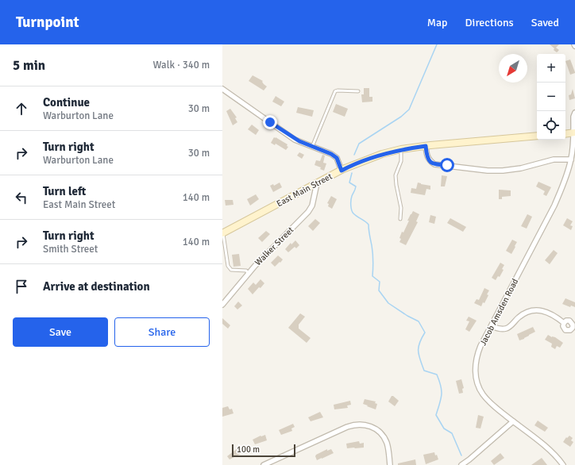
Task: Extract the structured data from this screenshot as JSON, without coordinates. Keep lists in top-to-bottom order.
{
  "streets": {
    "main road": ["East Main Street"],
    "street": ["Walker Street", "Jacob Amsden Road"]
  },
  "crossings": [
    ["East Main Street", "Walker Street"]
  ],
  "scale_bar": "100 m",
  "north": "bottom left",
  "page": {
    "header": "Turnpoint",
    "nav": ["Map", "Directions", "Saved"],
    "heading": ["5 min", "Walk · 340 m"],
    "map_buttons": ["+", "−"],
    "list": [
      ["Continue", "Warburton Lane", "30 m"],
      ["Turn right", "Warburton Lane", "30 m"],
      ["Turn left", "East Main Street", "140 m"],
      ["Turn right", "Smith Street", "140 m"],
      "Arrive at destination"
    ],
    "buttons": ["Save", "Share"],
    "scale": "100 m"
  }
}
